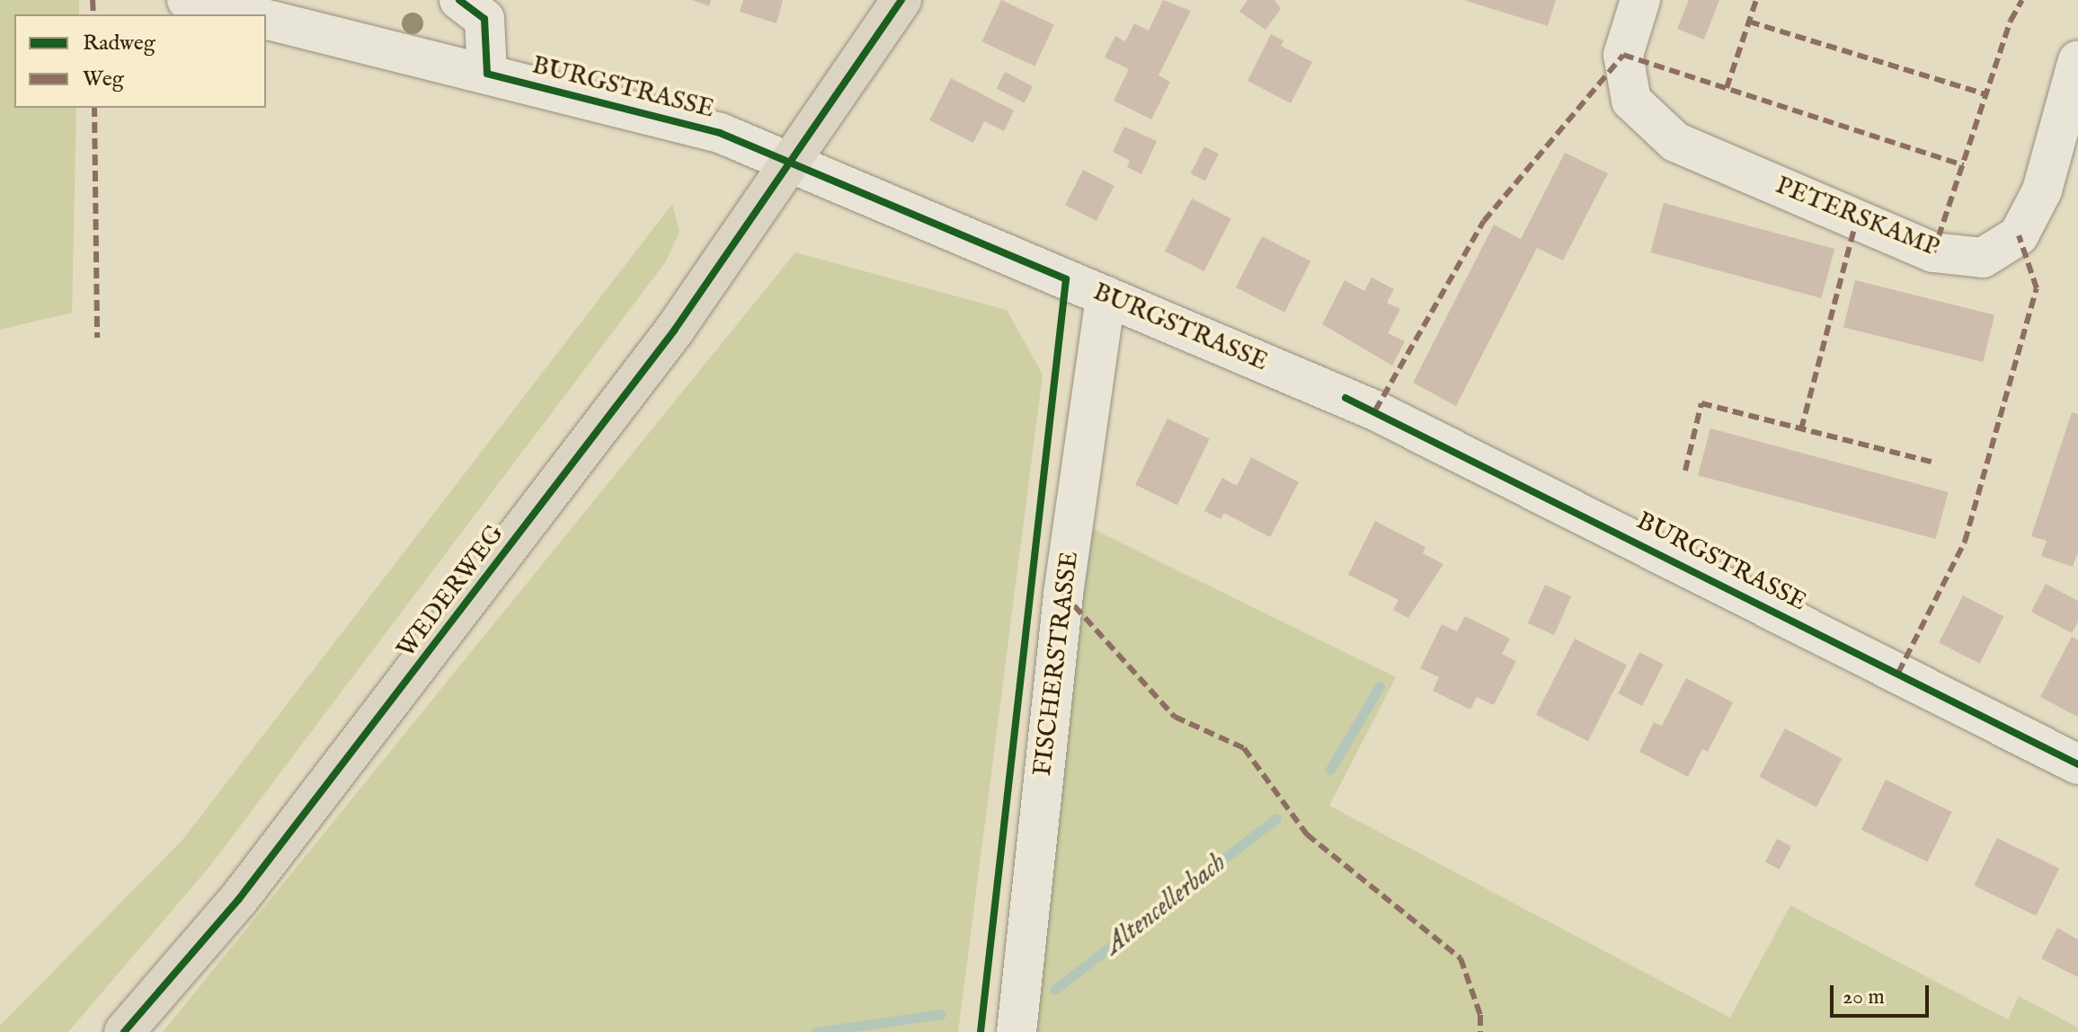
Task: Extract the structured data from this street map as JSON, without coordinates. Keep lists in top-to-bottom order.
{
  "streets": {
    "main road": ["WEDERWEG"],
    "street": ["BURGSTRASSE", "PETERSKAMP", "FISCHERSTRASSE"]
  },
  "crossings": [
    ["BURGSTRASSE", "WEDERWEG"],
    ["BURGSTRASSE", "FISCHERSTRASSE"]
  ],
  "water": ["Altencellerbach"],
  "legend": ["Radweg", "Weg"],
  "scale_bar": "20 m"
}
